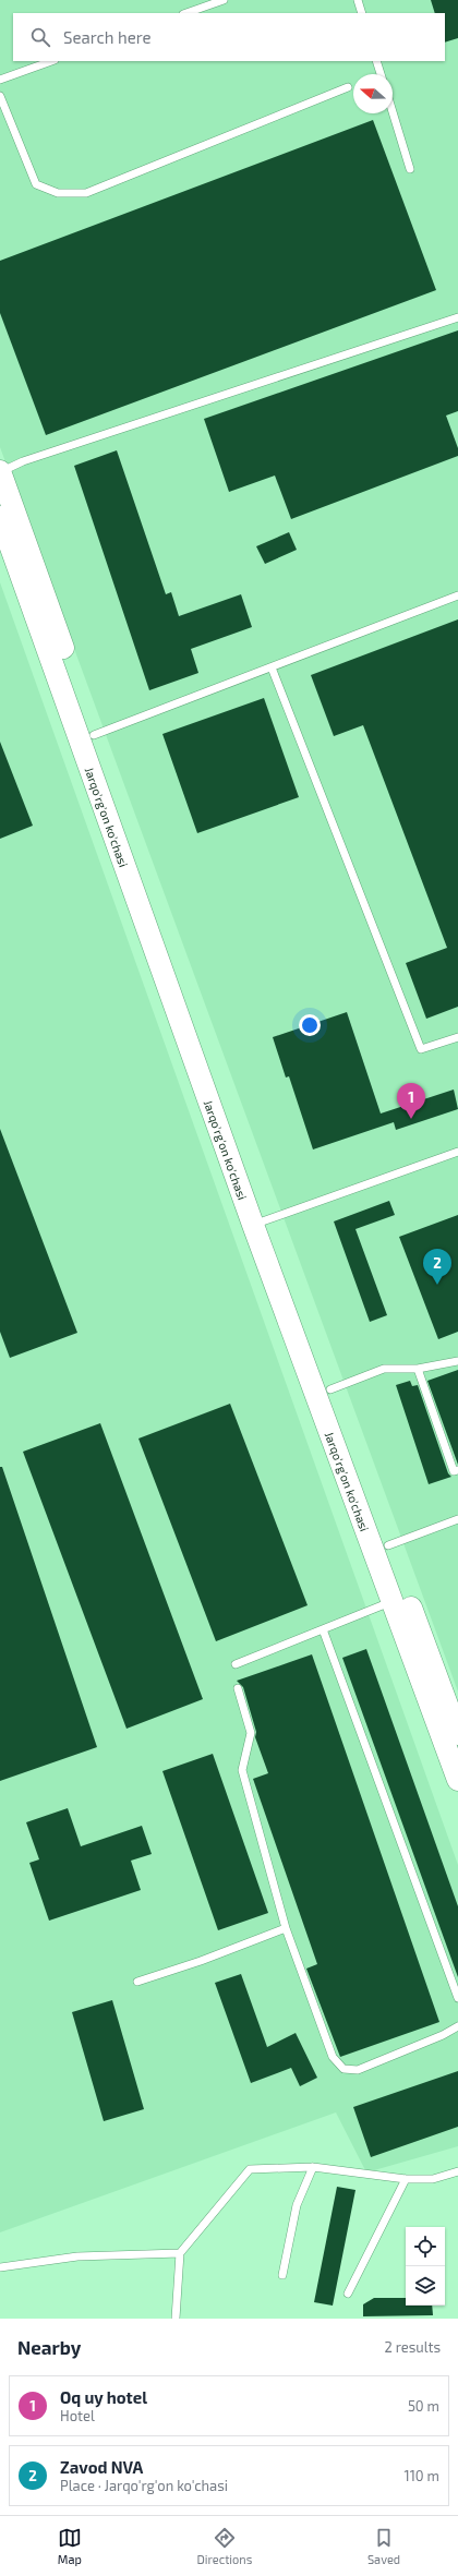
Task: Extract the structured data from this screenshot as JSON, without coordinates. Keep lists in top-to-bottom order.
{
  "streets": {
    "main road": ["Jarqo'rg'on ko'chasi"]
  },
  "north": "left",
  "page": {
    "search": "Search here",
    "pins": ["1", "2"],
    "heading": ["Nearby", "2 results"],
    "list": [
      {
        "mark": "1",
        "name": "Oq uy hotel",
        "note": "Hotel",
        "value": "50 m"
      },
      {
        "mark": "2",
        "name": "Zavod NVA",
        "note": "Place · Jarqo'rg'on ko'chasi",
        "value": "110 m"
      }
    ],
    "nav": ["Map", "Directions", "Saved"]
  }
}
